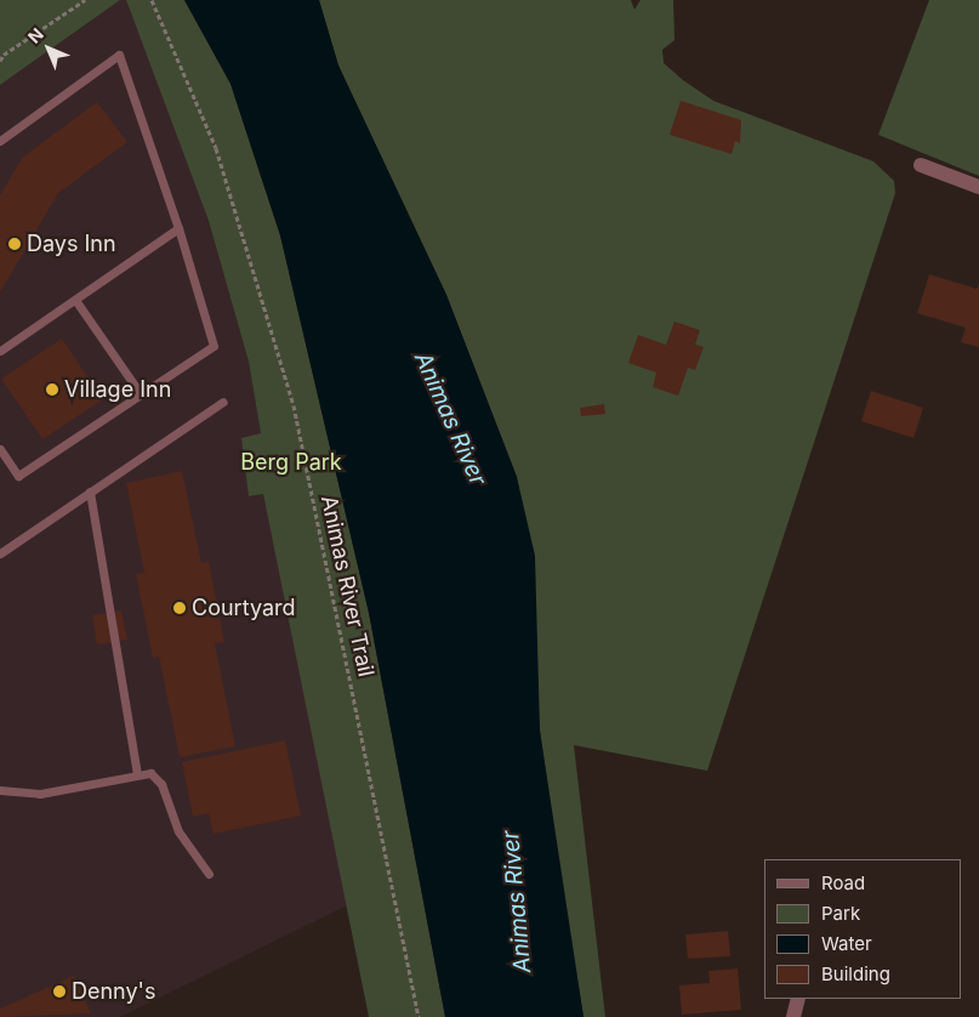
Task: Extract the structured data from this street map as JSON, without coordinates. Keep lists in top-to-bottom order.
{
  "streets": {
    "path": ["Animas River Trail"]
  },
  "water": ["Animas River"],
  "parks": ["Berg Park"],
  "places": [
    "Days Inn",
    "Village Inn",
    "Courtyard",
    "Denny's"
  ],
  "legend": [
    "Road",
    "Park",
    "Water",
    "Building"
  ],
  "north": "top left"
}
